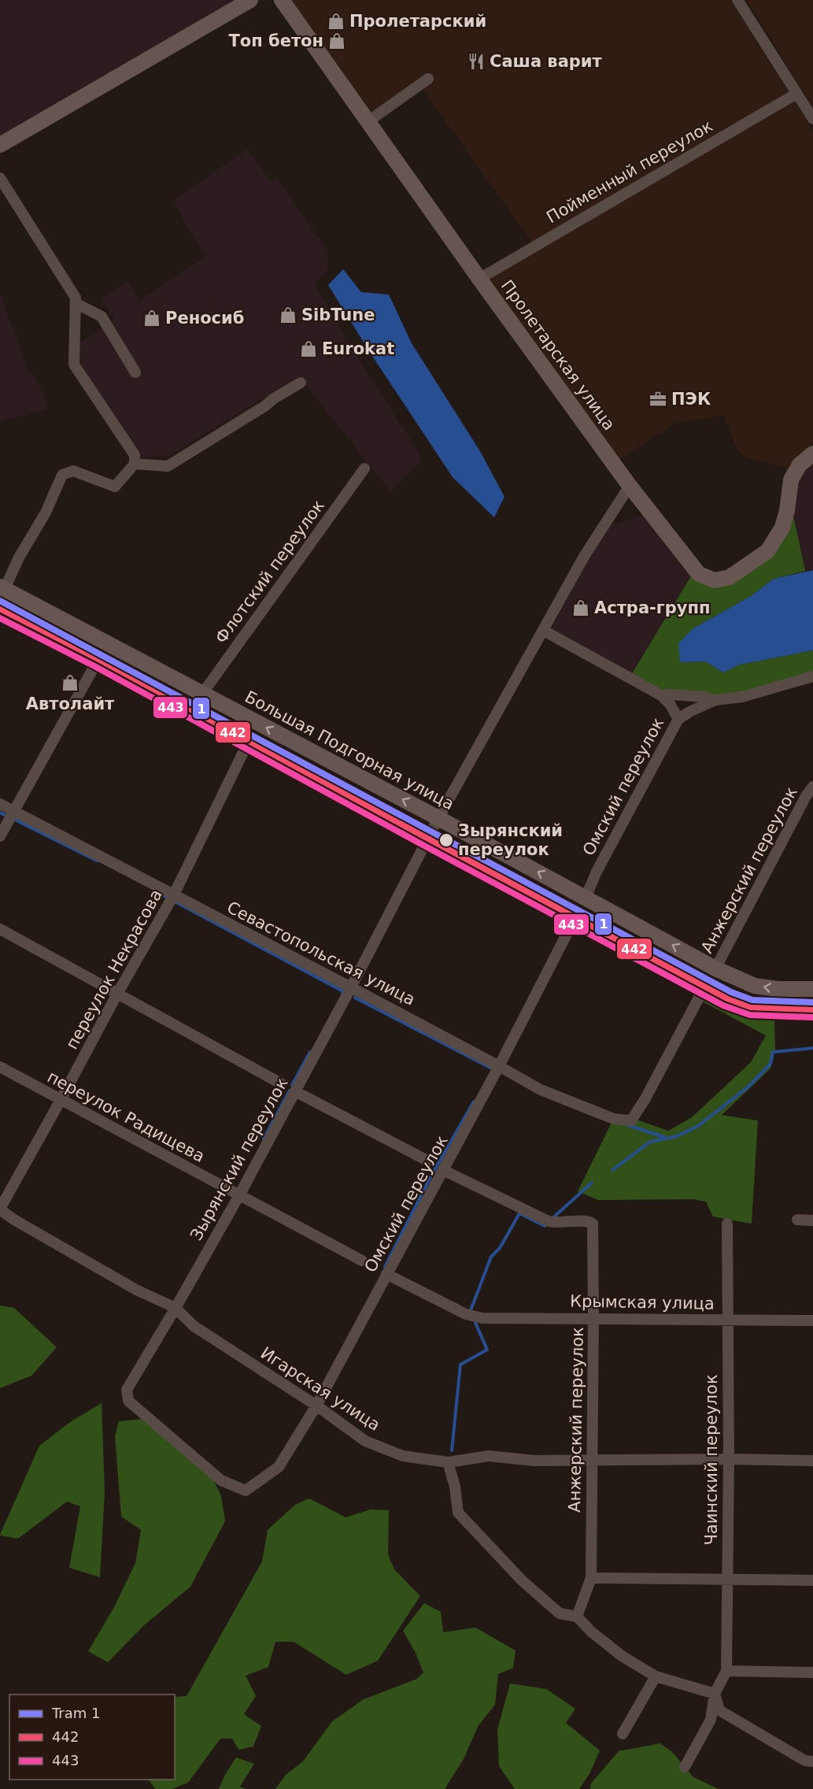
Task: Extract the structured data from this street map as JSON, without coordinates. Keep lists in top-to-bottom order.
{
  "streets": {
    "main road": ["Пролетарская улица", "Большая Подгорная улица"],
    "street": [
      "Пойменный переулок",
      "Флотский переулок",
      "Омский переулок",
      "Анжерский переулок",
      "Севастопольская улица",
      "переулок Некрасова",
      "переулок Радищева",
      "Зырянский переулок",
      "Крымская улица",
      "Игарская улица",
      "Чаинский переулок"
    ]
  },
  "crossings": [
    ["Пойменный переулок", "Пролетарская улица"],
    ["Пролетарская улица", "Зырянский переулок"],
    ["Флотский переулок", "Большая Подгорная улица"],
    ["Большая Подгорная улица", "Омский переулок"],
    ["Большая Подгорная улица", "Анжерский переулок"],
    ["Большая Подгорная улица", "Зырянский переулок"],
    ["Омский переулок", "Анжерский переулок"],
    ["Омский переулок", "Севастопольская улица"],
    ["Омский переулок", "Зырянский переулок"],
    ["Омский переулок", "Крымская улица"],
    ["Омский переулок", "Игарская улица"],
    ["Анжерский переулок", "Крымская улица"],
    ["Анжерский переулок", "Игарская улица"],
    ["Севастопольская улица", "переулок Некрасова"],
    ["Севастопольская улица", "Зырянский переулок"],
    ["переулок Некрасова", "переулок Радищева"],
    ["переулок Некрасова", "Игарская улица"],
    ["переулок Радищева", "Зырянский переулок"],
    ["Зырянский переулок", "Игарская улица"],
    ["Крымская улица", "Чаинский переулок"],
    ["Игарская улица", "Чаинский переулок"]
  ],
  "places": {
    "shop": [
      "Пролетарский",
      "Топ бетон",
      "SibTune",
      "Реносиб",
      "Eurokat",
      "Астра-групп",
      "Автолайт"
    ],
    "restaurant": ["Саша варит"],
    "office": ["ПЭК"],
    "other": ["Зырянский переулок"]
  },
  "lines": ["tram line 1", "transit line 442", "transit line 443"],
  "legend": ["Tram 1", "442", "443"]
}
